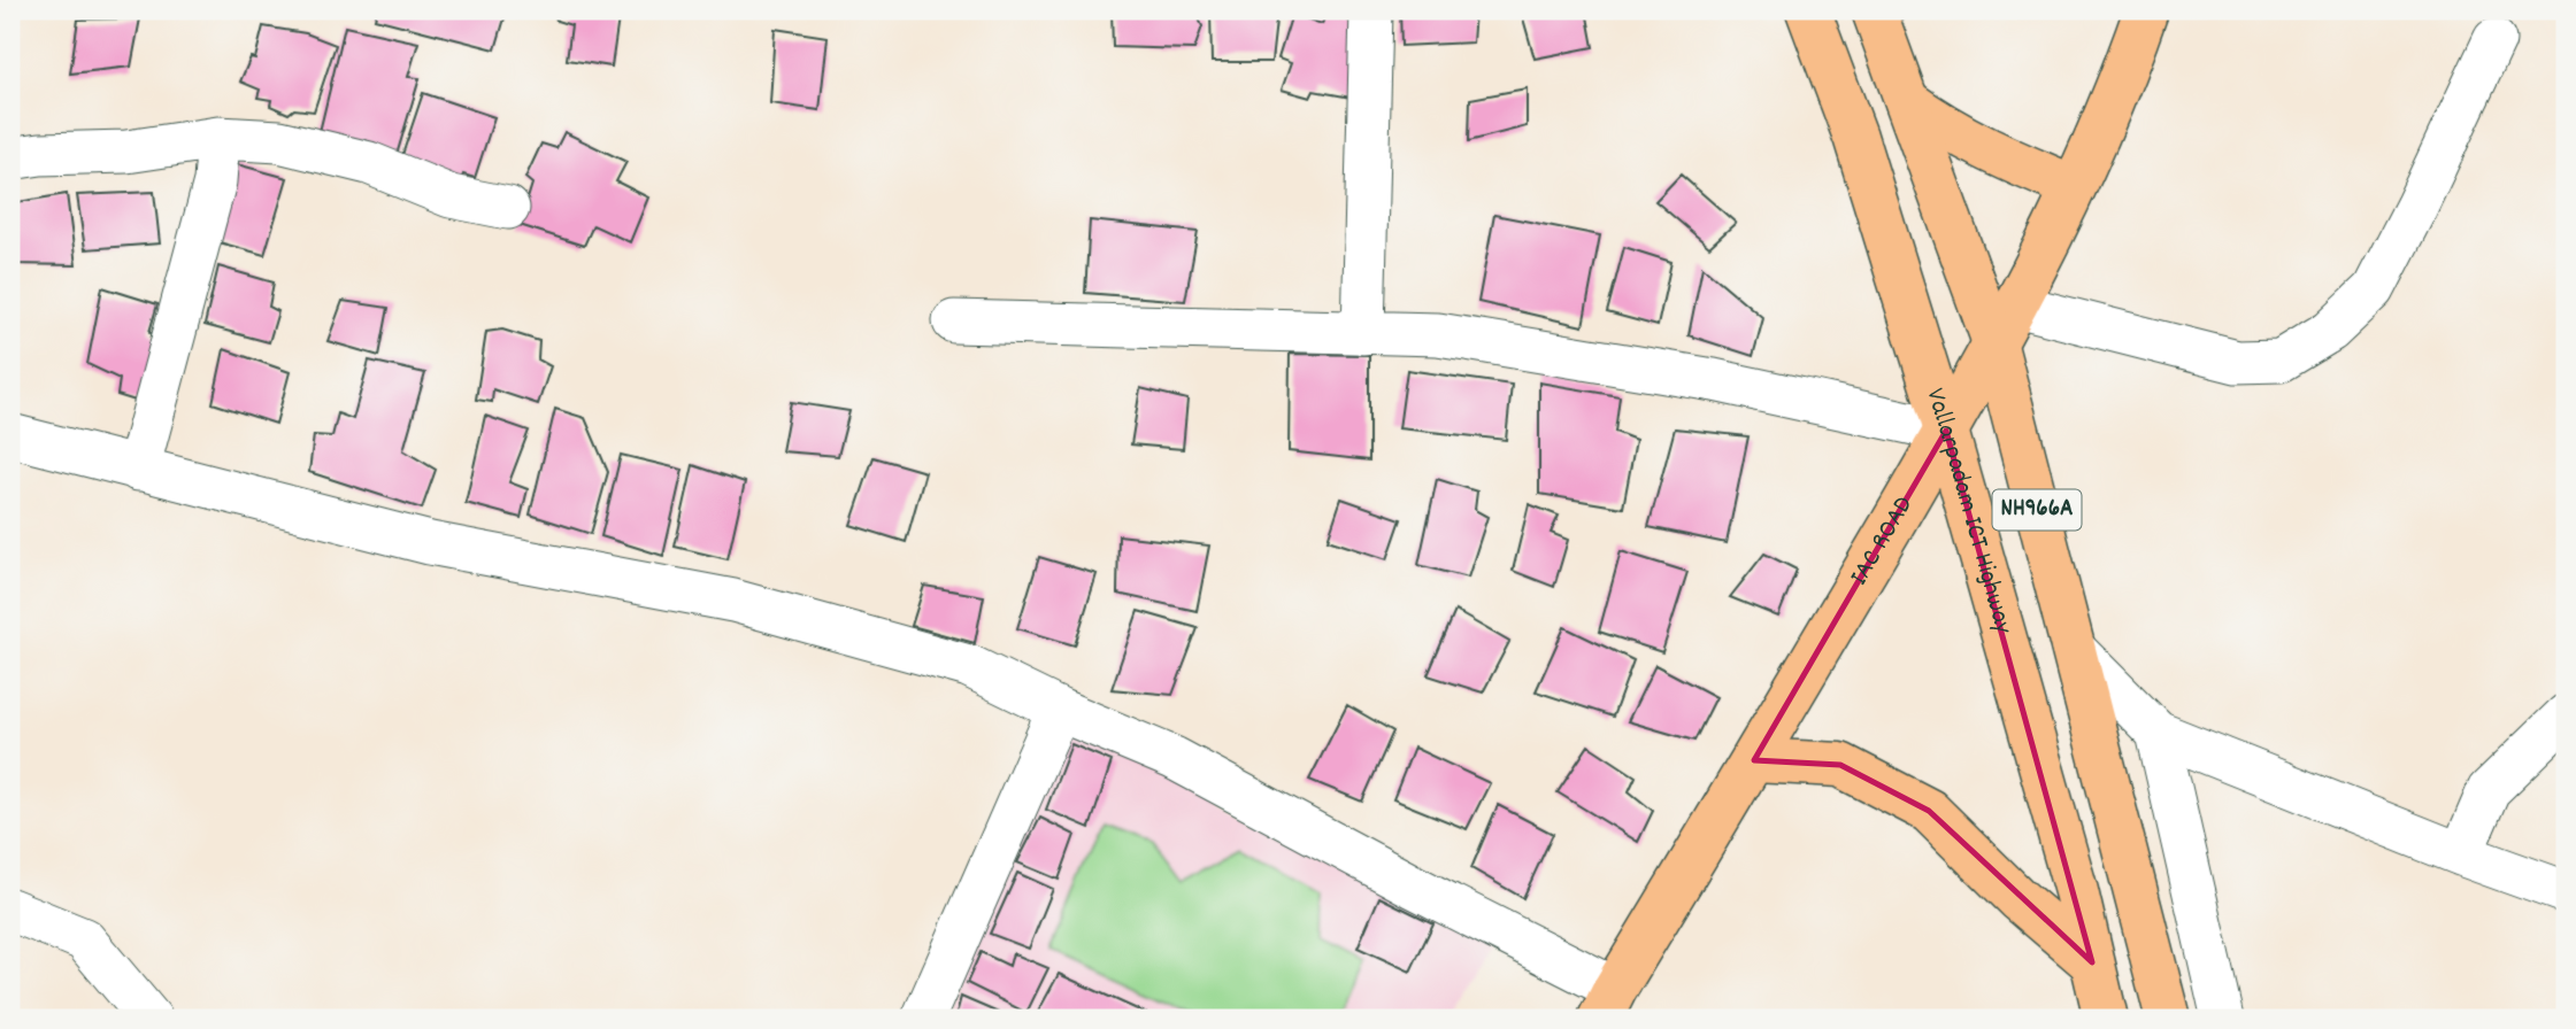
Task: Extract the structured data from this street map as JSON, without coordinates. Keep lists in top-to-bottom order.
{
  "streets": {
    "main road": ["NH966A", "Vallarpadam ICT Highway", "IAC ROAD"]
  },
  "crossings": [
    ["NH966A", "IAC ROAD"],
    ["Vallarpadam ICT Highway", "IAC ROAD"]
  ]
}
